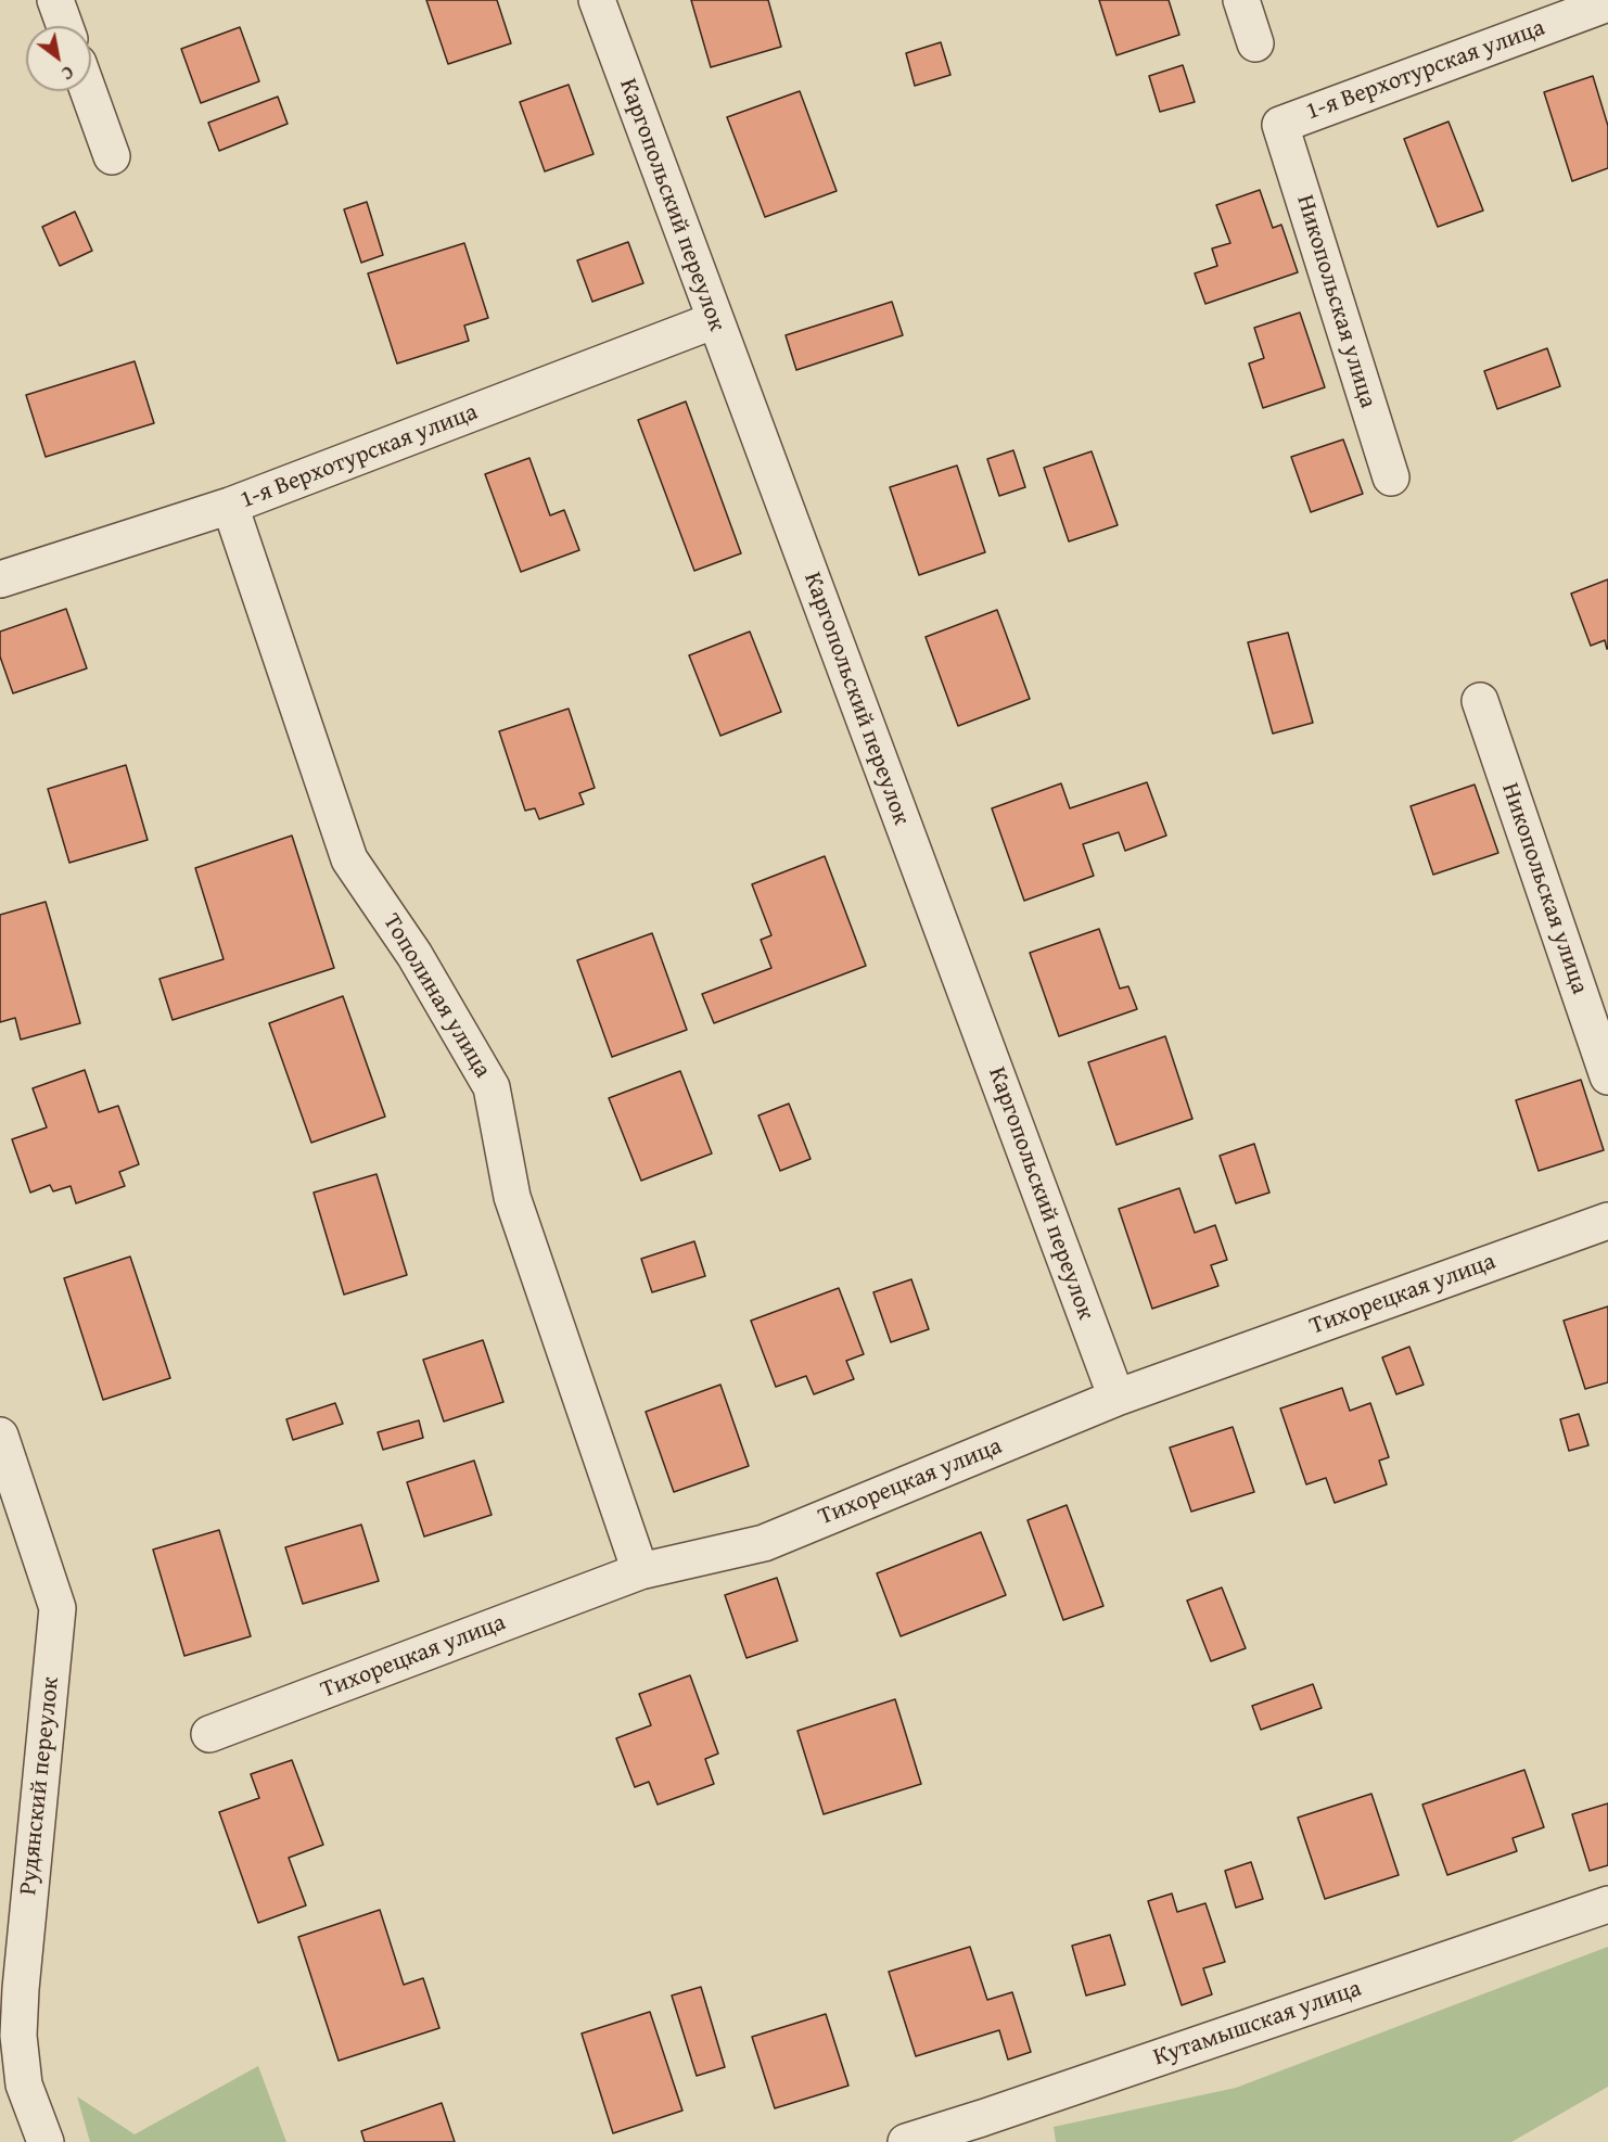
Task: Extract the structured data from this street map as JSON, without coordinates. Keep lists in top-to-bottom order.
{
  "streets": {
    "street": [
      "1-я Верхотурская улица",
      "Каргопольский переулок",
      "Никопольская улица",
      "Тополиная улица",
      "Тихорецкая улица",
      "Рудянский переулок",
      "Кутамышская улица"
    ]
  },
  "crossings": [
    ["1-я Верхотурская улица", "Каргопольский переулок"],
    ["1-я Верхотурская улица", "Никопольская улица"],
    ["1-я Верхотурская улица", "Тополиная улица"],
    ["Каргопольский переулок", "Тихорецкая улица"],
    ["Тополиная улица", "Тихорецкая улица"]
  ],
  "north": "bottom right"
}
